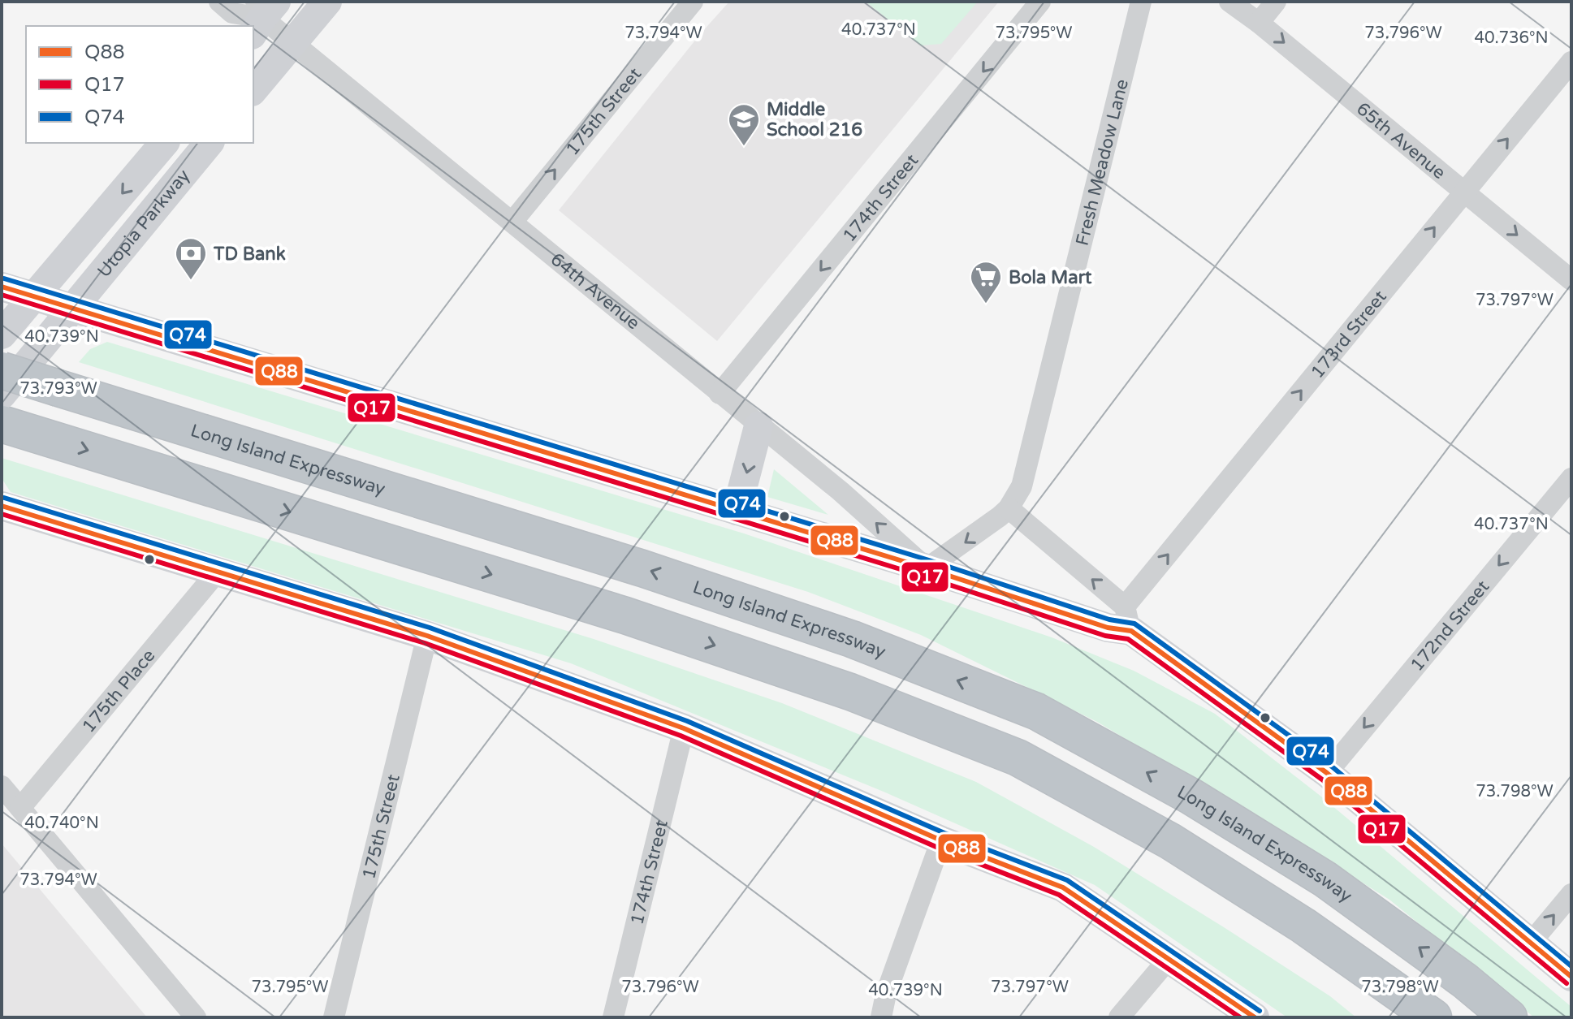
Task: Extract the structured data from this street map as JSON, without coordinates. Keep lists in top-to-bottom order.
{
  "streets": {
    "highway": ["Long Island Expressway"],
    "main road": ["Utopia Parkway"],
    "street": [
      "175th Street",
      "65th Avenue",
      "Fresh Meadow Lane",
      "174th Street",
      "64th Avenue",
      "173rd Street",
      "172nd Street",
      "175th Place"
    ]
  },
  "crossings": [
    ["175th Street", "64th Avenue"],
    ["65th Avenue", "173rd Street"],
    ["Fresh Meadow Lane", "64th Avenue"],
    ["174th Street", "64th Avenue"]
  ],
  "one_way": [
    "175th Street",
    "65th Avenue",
    "174th Street",
    "173rd Street",
    "172nd Street"
  ],
  "places": {
    "school or university": ["Middle School 216"],
    "bank": ["TD Bank"],
    "supermarket": ["Bola Mart"]
  },
  "lines": ["transit line Q74", "transit line Q88", "transit line Q17"],
  "legend": ["Q88", "Q17", "Q74"],
  "coordinates": [
    "40.737°N",
    "73.794°W",
    "73.795°W",
    "73.796°W",
    "40.736°N",
    "73.797°W",
    "40.739°N",
    "73.793°W",
    "73.798°W",
    "40.740°N"
  ]
}
